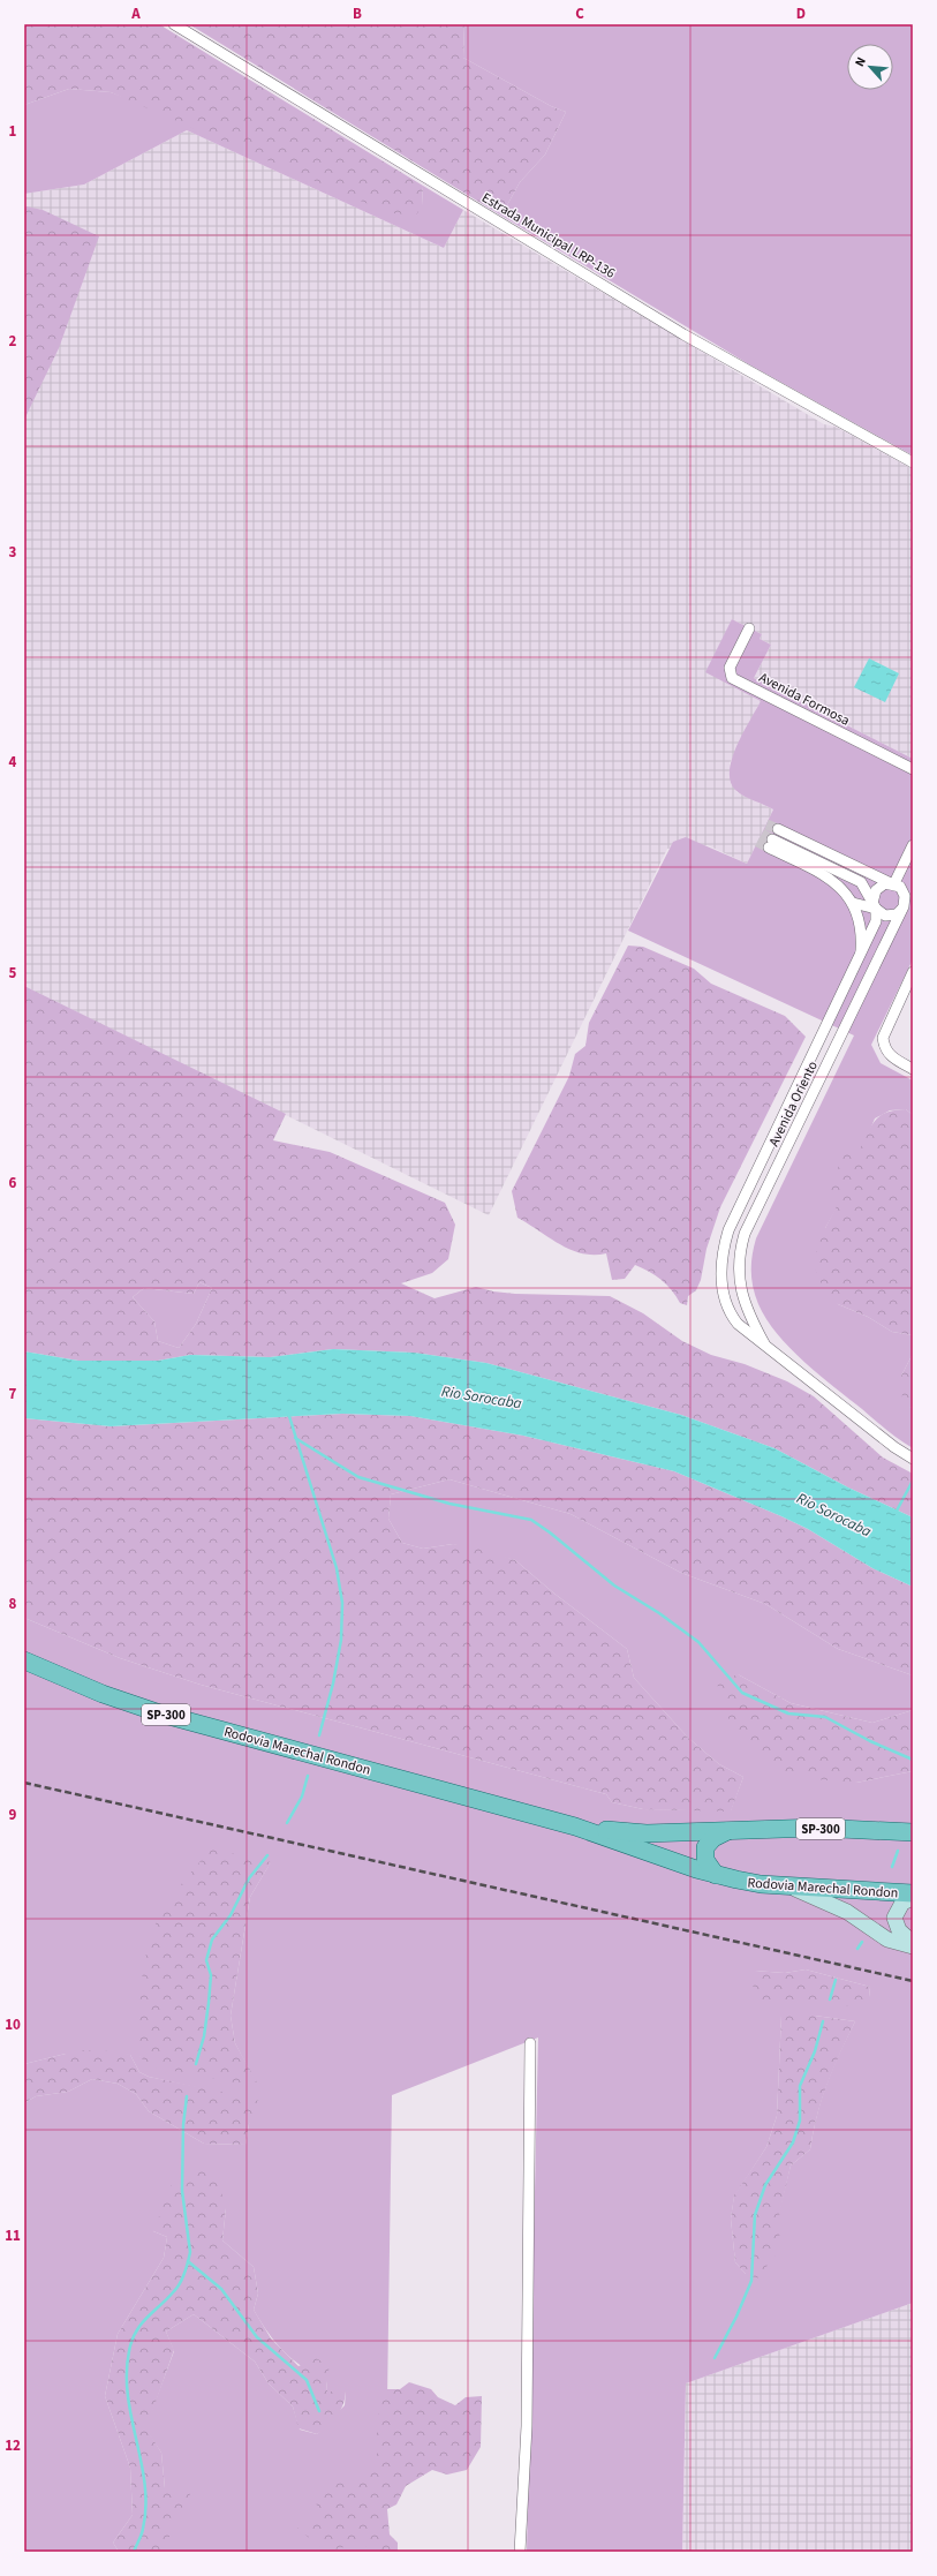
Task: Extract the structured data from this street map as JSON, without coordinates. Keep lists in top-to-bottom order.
{
  "streets": {
    "main road": ["SP-300", "Rodovia Marechal Rondon"],
    "street": ["Estrada Municipal LRP-136", "Avenida Formosa", "Avenida Oriento"]
  },
  "water": ["Rio Sorocaba"],
  "north": "top left",
  "grid": {
    "columns": [
      "A",
      "B",
      "C",
      "D"
    ],
    "rows": [
      "1",
      "2",
      "3",
      "4",
      "5",
      "6",
      "7",
      "8",
      "9",
      "10",
      "11",
      "12"
    ]
  }
}
